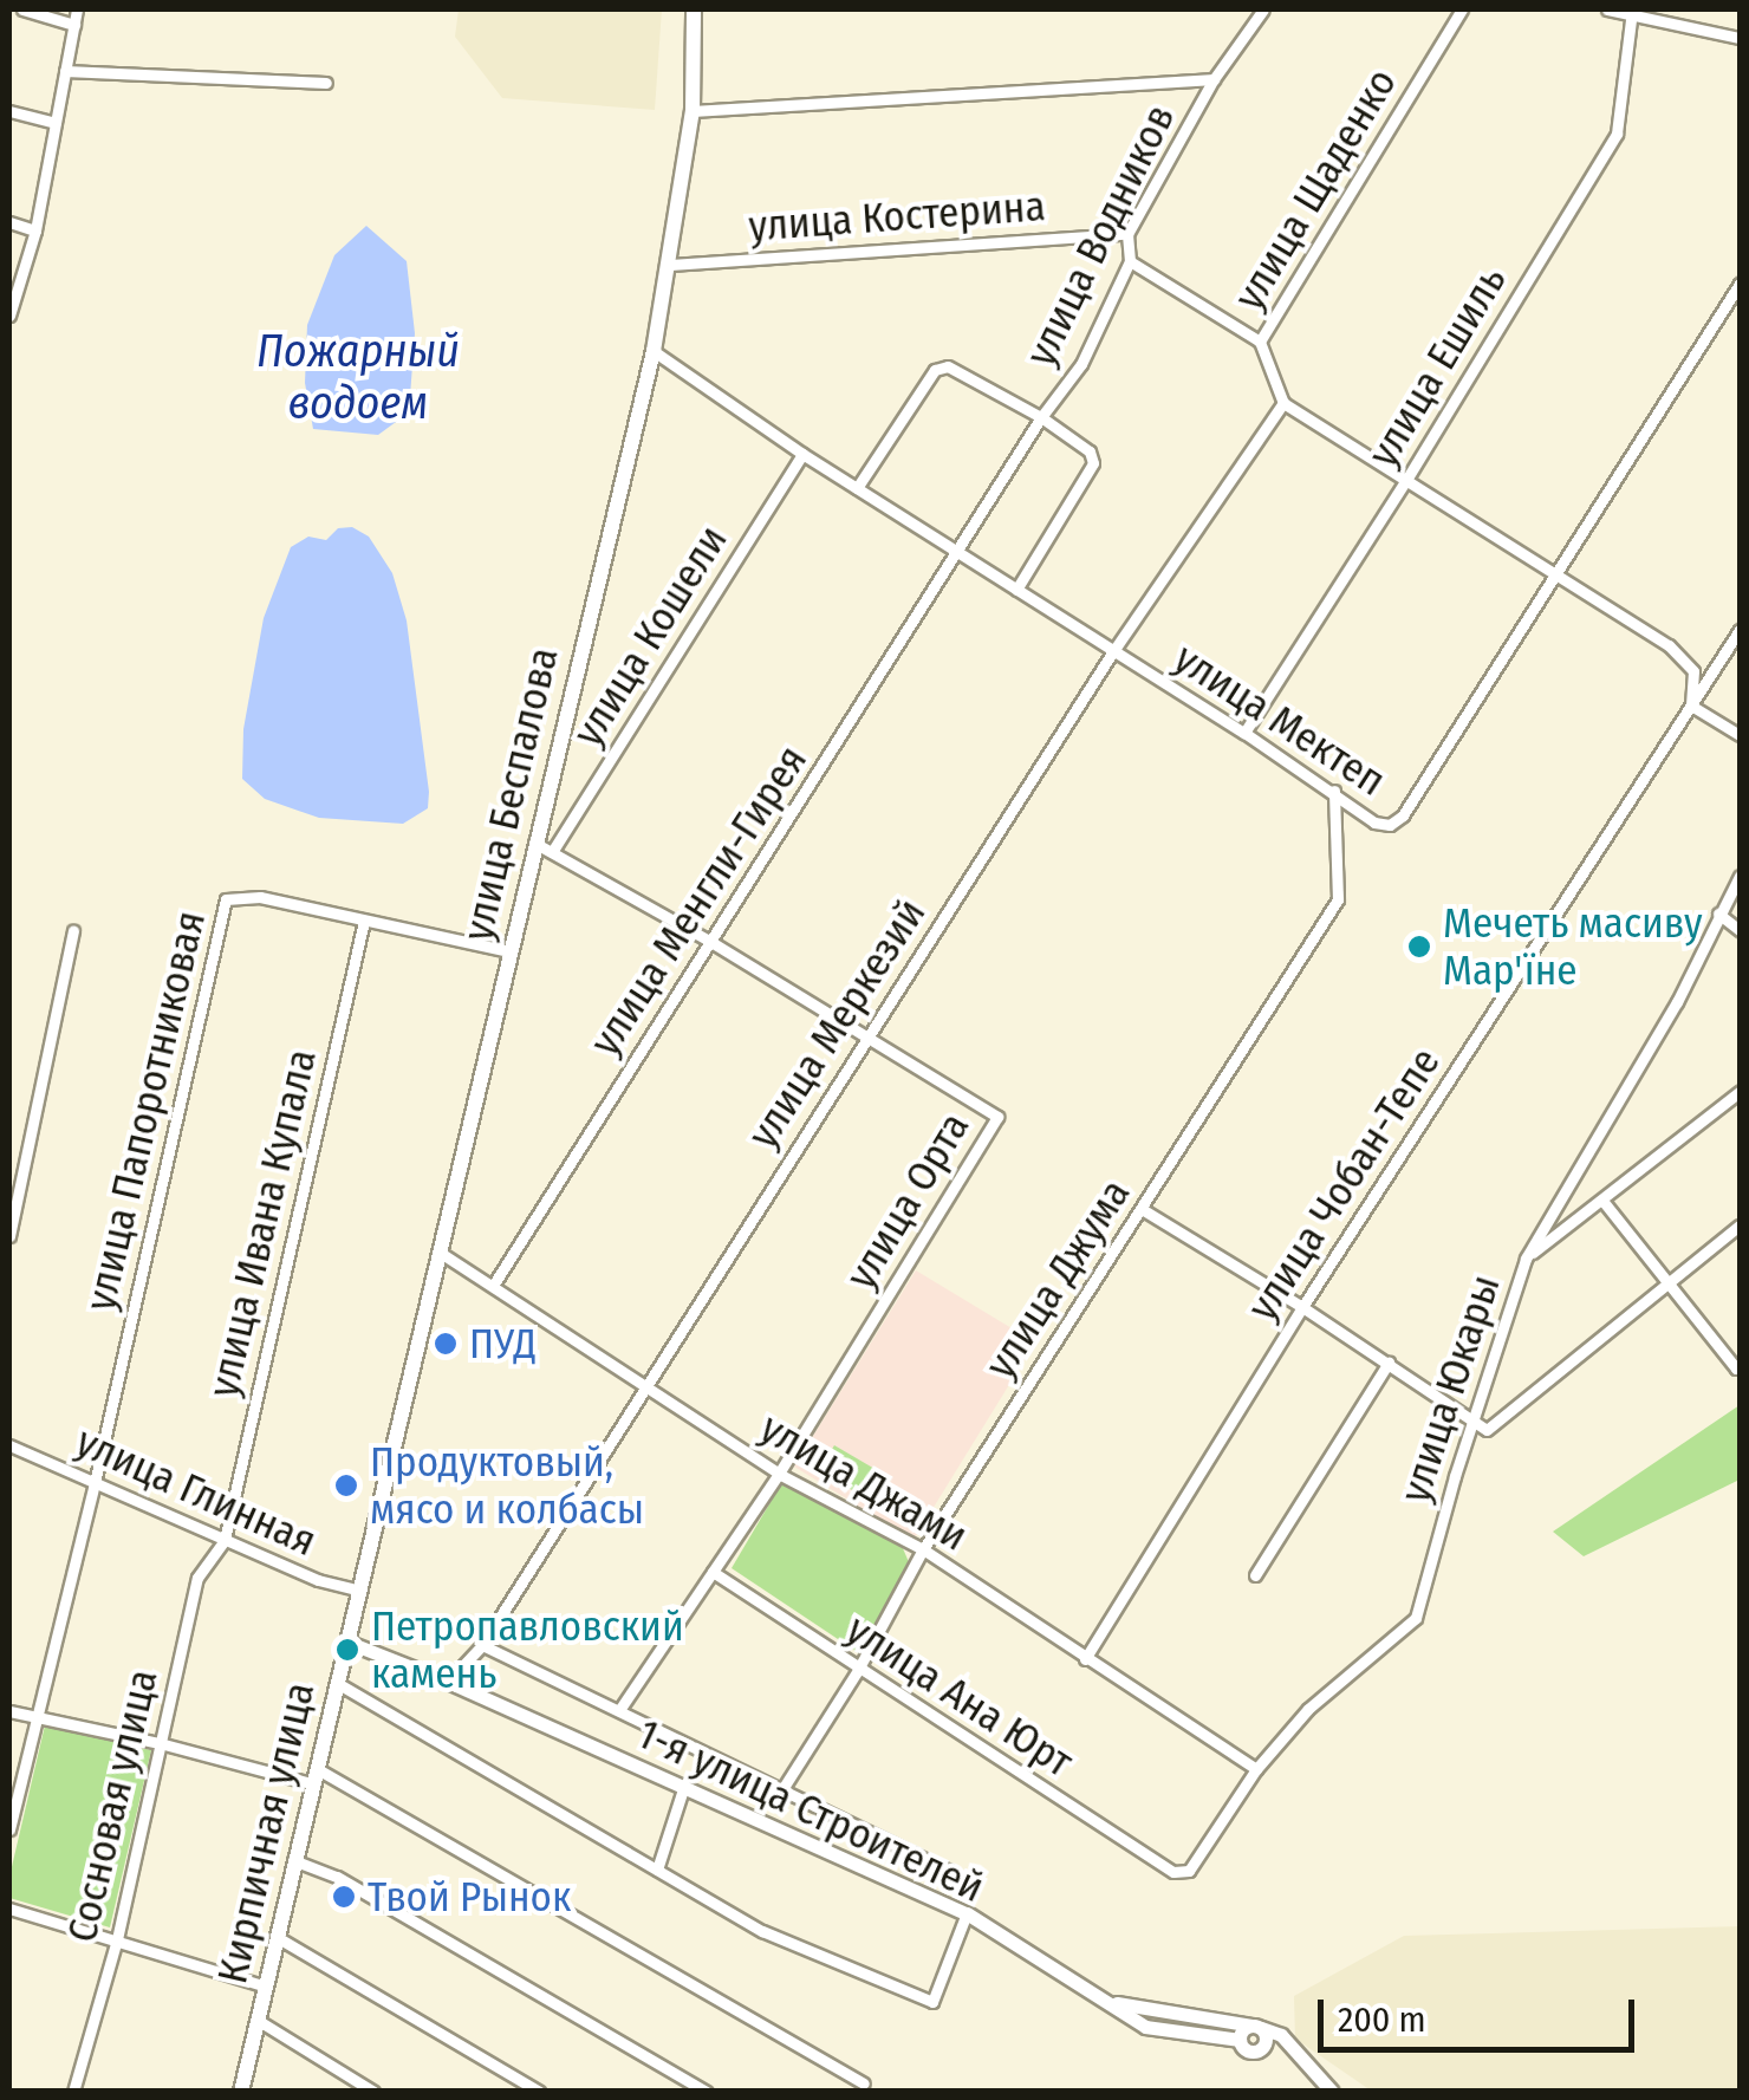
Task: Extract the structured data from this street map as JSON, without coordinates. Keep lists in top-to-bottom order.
{
  "streets": {
    "main road": ["улица Беспалова", "Кирпичная улица"],
    "street": [
      "улица Щаденко",
      "улица Костерина",
      "улица Водников",
      "улица Ешиль",
      "улица Кошели",
      "улица Мектеп",
      "улица Менгли-Гирея",
      "улица Меркезий",
      "улица Папоротниковая",
      "улица Чобан-Тепе",
      "улица Орта",
      "улица Ивана Купала",
      "улица Джума",
      "улица Юкары",
      "улица Джами",
      "улица Глинная",
      "улица Ана Юрт",
      "Сосновая улица",
      "1-я улица Строителей"
    ]
  },
  "crossings": [
    ["улица Костерина", "улица Водников"],
    ["улица Костерина", "улица Беспалова"],
    ["улица Водников", "улица Мектеп"],
    ["улица Водников", "улица Менгли-Гирея"],
    ["улица Ешиль", "улица Мектеп"],
    ["улица Кошели", "улица Мектеп"],
    ["улица Кошели", "улица Орта"],
    ["улица Мектеп", "улица Беспалова"],
    ["улица Мектеп", "улица Менгли-Гирея"],
    ["улица Мектеп", "улица Меркезий"],
    ["улица Мектеп", "улица Джума"],
    ["улица Беспалова", "улица Папоротниковая"],
    ["улица Беспалова", "улица Орта"],
    ["улица Беспалова", "улица Джами"],
    ["улица Беспалова", "улица Глинная"],
    ["улица Беспалова", "Кирпичная улица"],
    ["улица Менгли-Гирея", "улица Орта"],
    ["улица Менгли-Гирея", "улица Джами"],
    ["улица Меркезий", "улица Орта"],
    ["улица Меркезий", "улица Джами"],
    ["улица Меркезий", "1-я улица Строителей"],
    ["улица Папоротниковая", "улица Ивана Купала"],
    ["улица Папоротниковая", "улица Глинная"],
    ["улица Чобан-Тепе", "улица Джами"],
    ["улица Орта", "улица Джами"],
    ["улица Орта", "улица Ана Юрт"],
    ["улица Ивана Купала", "улица Глинная"],
    ["улица Ивана Купала", "Сосновая улица"],
    ["улица Джума", "улица Джами"],
    ["улица Джума", "улица Ана Юрт"],
    ["улица Юкары", "улица Джами"],
    ["улица Юкары", "улица Ана Юрт"],
    ["улица Глинная", "Сосновая улица"],
    ["улица Глинная", "Кирпичная улица"],
    ["1-я улица Строителей", "Кирпичная улица"]
  ],
  "water": ["Пожарный водоем"],
  "places": [
    "Мечеть масиву Мар'їне",
    "ПУД",
    "Продуктовый, мясо и колбасы",
    "Петропавловский камень",
    "Твой Рынок"
  ],
  "scale_bar": "200 m"
}
